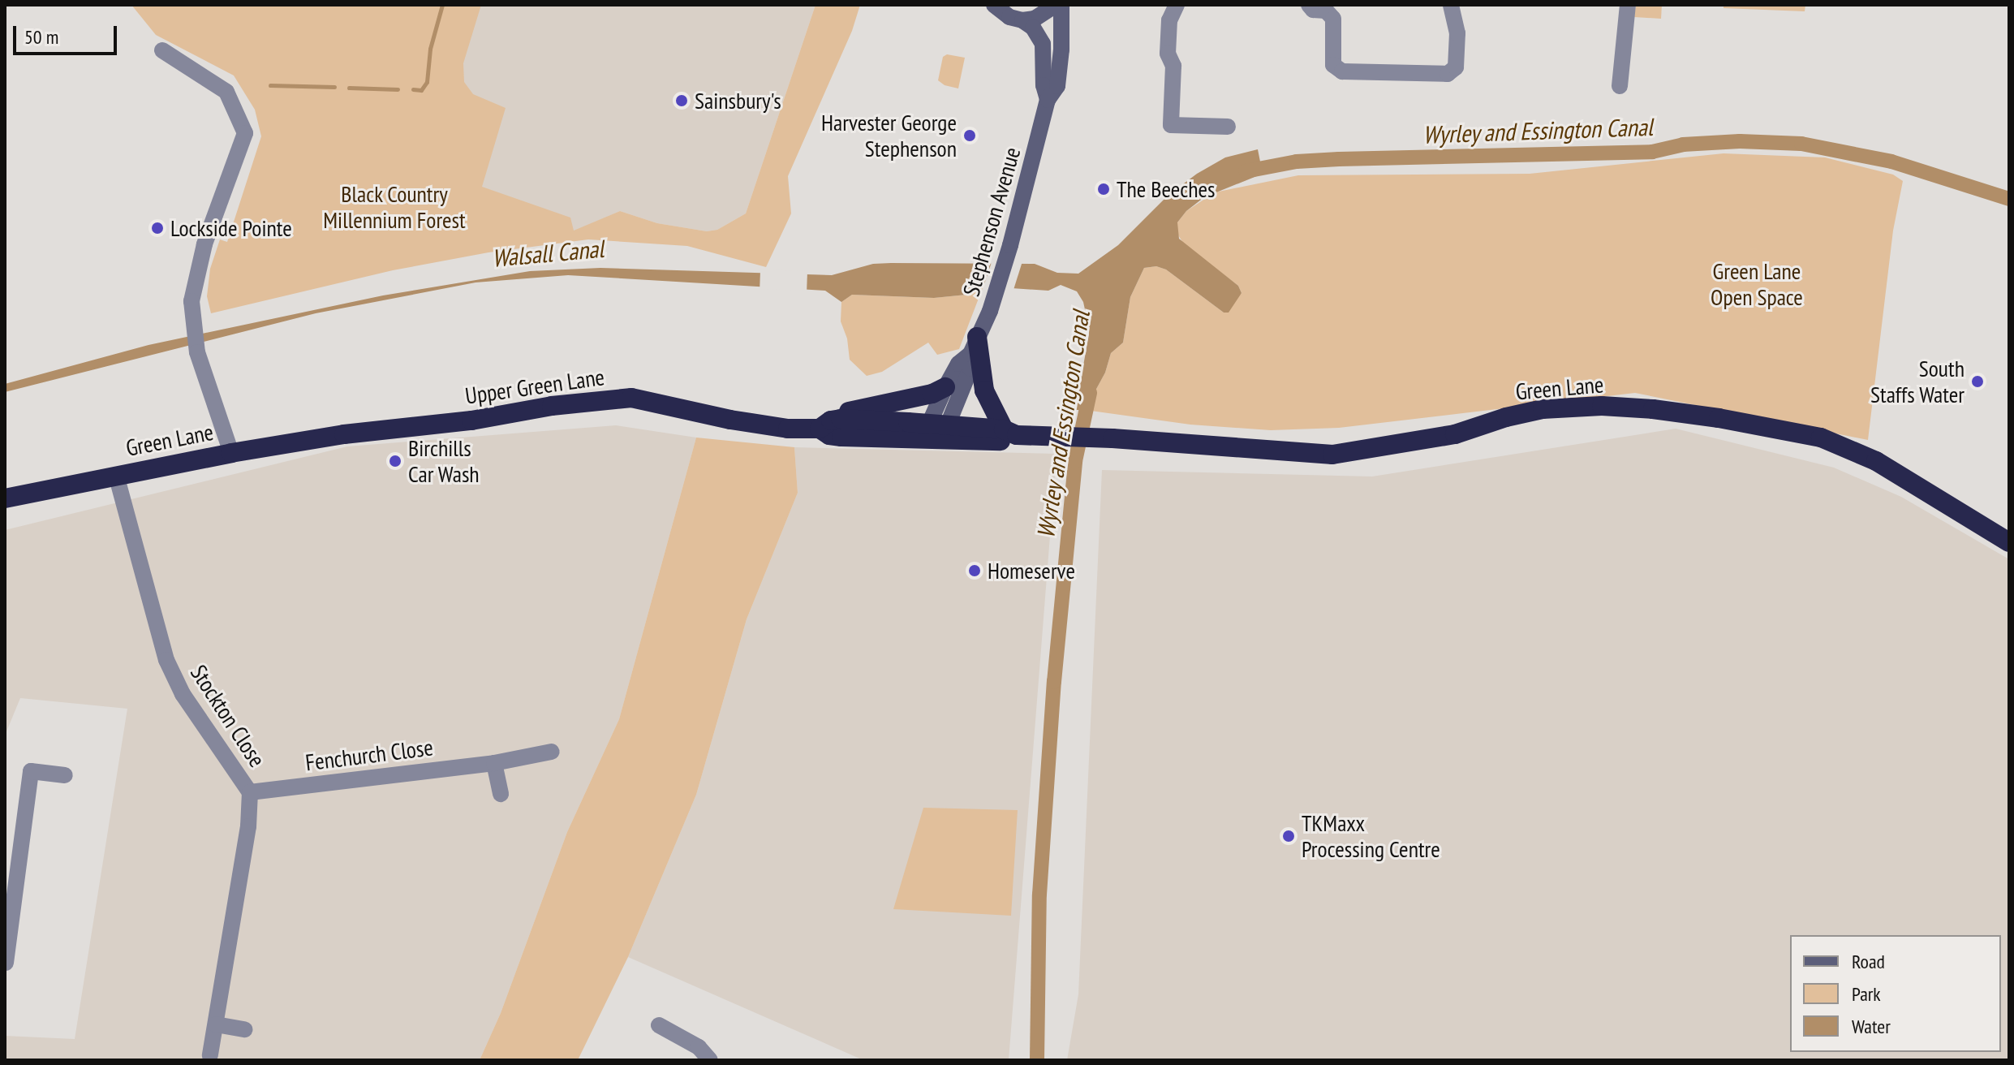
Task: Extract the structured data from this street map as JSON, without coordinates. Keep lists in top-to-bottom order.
{
  "streets": {
    "highway": ["Upper Green Lane", "Green Lane"],
    "street": ["Stephenson Avenue", "Stockton Close", "Fenchurch Close"]
  },
  "crossings": [
    ["Upper Green Lane", "Green Lane"],
    ["Green Lane", "Stockton Close"],
    ["Stockton Close", "Fenchurch Close"]
  ],
  "water": ["Wyrley and Essington Canal", "Walsall Canal"],
  "parks": ["Black Country Millennium Forest", "Green Lane Open Space"],
  "places": [
    "Sainsbury's",
    "Harvester George Stephenson",
    "The Beeches",
    "Lockside Pointe",
    "South Staffs Water",
    "Birchills Car Wash",
    "Homeserve",
    "TKMaxx Processing Centre"
  ],
  "legend": ["Road", "Park", "Water"],
  "scale_bar": "50 m"
}
